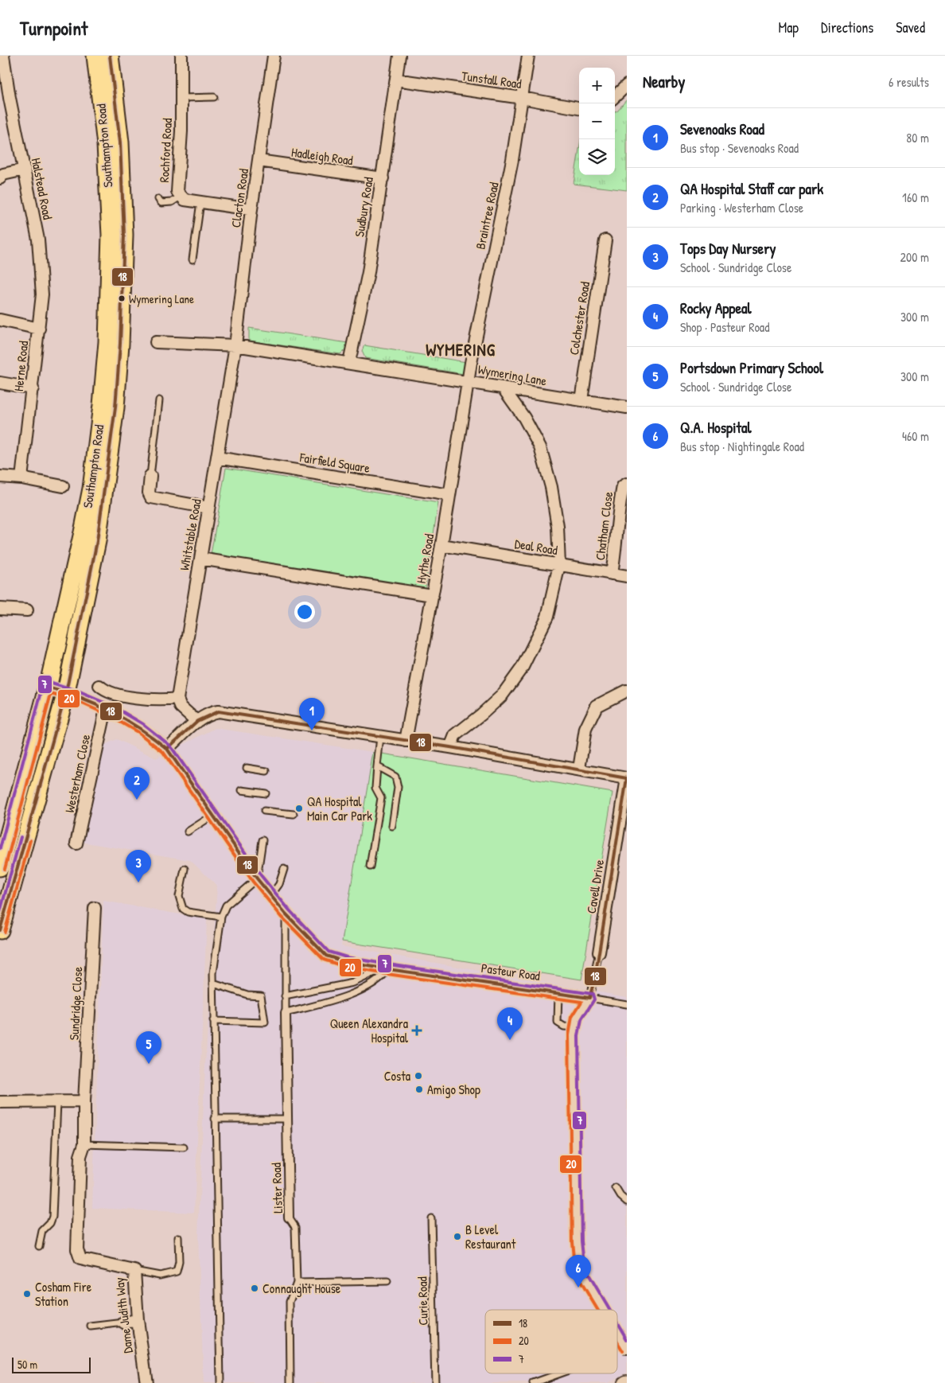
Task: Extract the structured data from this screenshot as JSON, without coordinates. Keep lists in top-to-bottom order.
{
  "streets": {
    "main road": ["Southampton Road"],
    "street": [
      "Tunstall Road",
      "Rochford Road",
      "Hadleigh Road",
      "Halstead Road",
      "Clacton Road",
      "Sudbury Road",
      "Braintree Road",
      "Colchester Road",
      "Herne Road",
      "Wymering Lane",
      "Fairfield Square",
      "Chatham Close",
      "Whitstable Road",
      "Deal Road",
      "Hythe Road",
      "Westerham Close",
      "Cavell Drive",
      "Pasteur Road",
      "Sundridge Close",
      "Lister Road",
      "Dame Judith Way"
    ],
    "lane": ["Curie Road"]
  },
  "crossings": [
    ["Tunstall Road", "Sudbury Road"],
    ["Tunstall Road", "Braintree Road"],
    ["Southampton Road", "Pasteur Road"],
    ["Rochford Road", "Clacton Road"],
    ["Hadleigh Road", "Clacton Road"],
    ["Hadleigh Road", "Sudbury Road"],
    ["Halstead Road", "Herne Road"],
    ["Clacton Road", "Wymering Lane"],
    ["Clacton Road", "Whitstable Road"],
    ["Sudbury Road", "Wymering Lane"],
    ["Braintree Road", "Wymering Lane"],
    ["Braintree Road", "Hythe Road"],
    ["Colchester Road", "Wymering Lane"],
    ["Wymering Lane", "Whitstable Road"],
    ["Wymering Lane", "Hythe Road"],
    ["Fairfield Square", "Whitstable Road"],
    ["Fairfield Square", "Hythe Road"],
    ["Chatham Close", "Deal Road"],
    ["Deal Road", "Hythe Road"],
    ["Westerham Close", "Pasteur Road"],
    ["Cavell Drive", "Pasteur Road"],
    ["Sundridge Close", "Dame Judith Way"]
  ],
  "districts": ["WYMERING"],
  "places": {
    "other": [
      "Wymering Lane",
      "QA Hospital Main Car Park",
      "Costa",
      "Amigo Shop",
      "B Level Restaurant",
      "Connaught House",
      "Cosham Fire Station"
    ],
    "health": ["Queen Alexandra Hospital"]
  },
  "lines": ["transit line 18", "transit line 7", "transit line 20"],
  "legend": ["18", "20", "7"],
  "scale_bar": "50 m",
  "page": {
    "header": "Turnpoint",
    "nav": ["Map", "Directions", "Saved"],
    "heading": ["Nearby", "6 results"],
    "map_buttons": ["+", "−"],
    "list": [
      {
        "mark": "1",
        "name": "Sevenoaks Road",
        "note": "Bus stop · Sevenoaks Road",
        "value": "80 m"
      },
      {
        "mark": "2",
        "name": "QA Hospital Staff car park",
        "note": "Parking · Westerham Close",
        "value": "160 m"
      },
      {
        "mark": "3",
        "name": "Tops Day Nursery",
        "note": "School · Sundridge Close",
        "value": "200 m"
      },
      {
        "mark": "4",
        "name": "Rocky Appeal",
        "note": "Shop · Pasteur Road",
        "value": "300 m"
      },
      {
        "mark": "5",
        "name": "Portsdown Primary School",
        "note": "School · Sundridge Close",
        "value": "300 m"
      },
      {
        "mark": "6",
        "name": "Q.A. Hospital",
        "note": "Bus stop · Nightingale Road",
        "value": "460 m"
      }
    ],
    "pins": [
      "1",
      "2",
      "3",
      "4",
      "5",
      "6"
    ],
    "scale": "50 m"
  }
}
